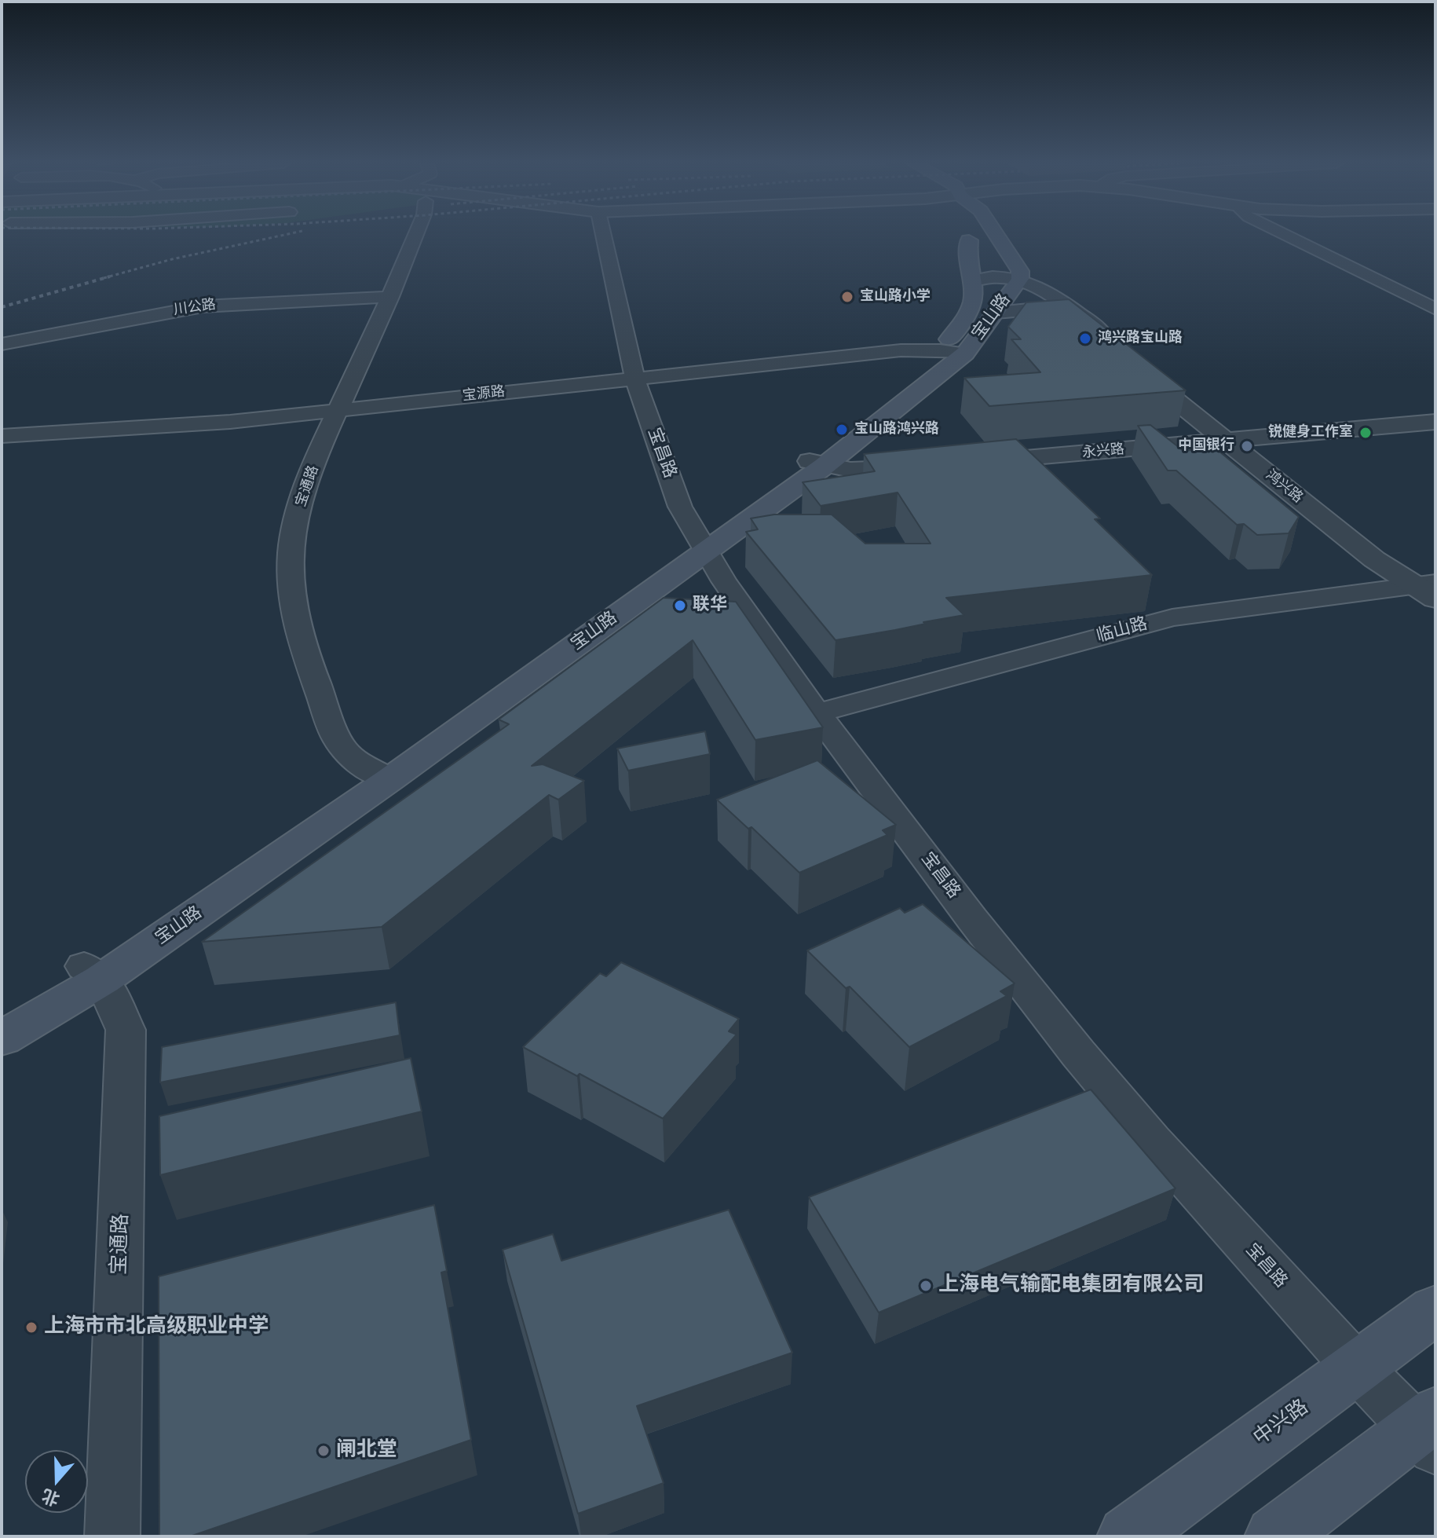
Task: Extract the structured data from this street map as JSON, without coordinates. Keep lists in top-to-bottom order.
{
  "streets": {
    "main road": ["宝山路", "中兴路"],
    "street": [
      "川公路",
      "宝源路",
      "永兴路",
      "宝昌路",
      "宝通路",
      "鸿兴路",
      "临山路"
    ]
  },
  "crossings": [
    ["川公路", "宝通路"],
    ["宝山路", "宝源路"],
    ["宝山路", "宝昌路"],
    ["宝山路", "宝通路"],
    ["宝山路", "鸿兴路"],
    ["宝源路", "宝昌路"],
    ["宝源路", "宝通路"],
    ["永兴路", "鸿兴路"],
    ["宝昌路", "临山路"],
    ["宝昌路", "中兴路"],
    ["鸿兴路", "临山路"]
  ],
  "places": [
    "宝山路小学",
    "鸿兴路宝山路",
    "宝山路鸿兴路",
    "锐健身工作室",
    "中国银行",
    "联华",
    "上海电气输配电集团有限公司",
    "上海市市北高级职业中学",
    "闸北堂"
  ],
  "north": "bottom"
}
